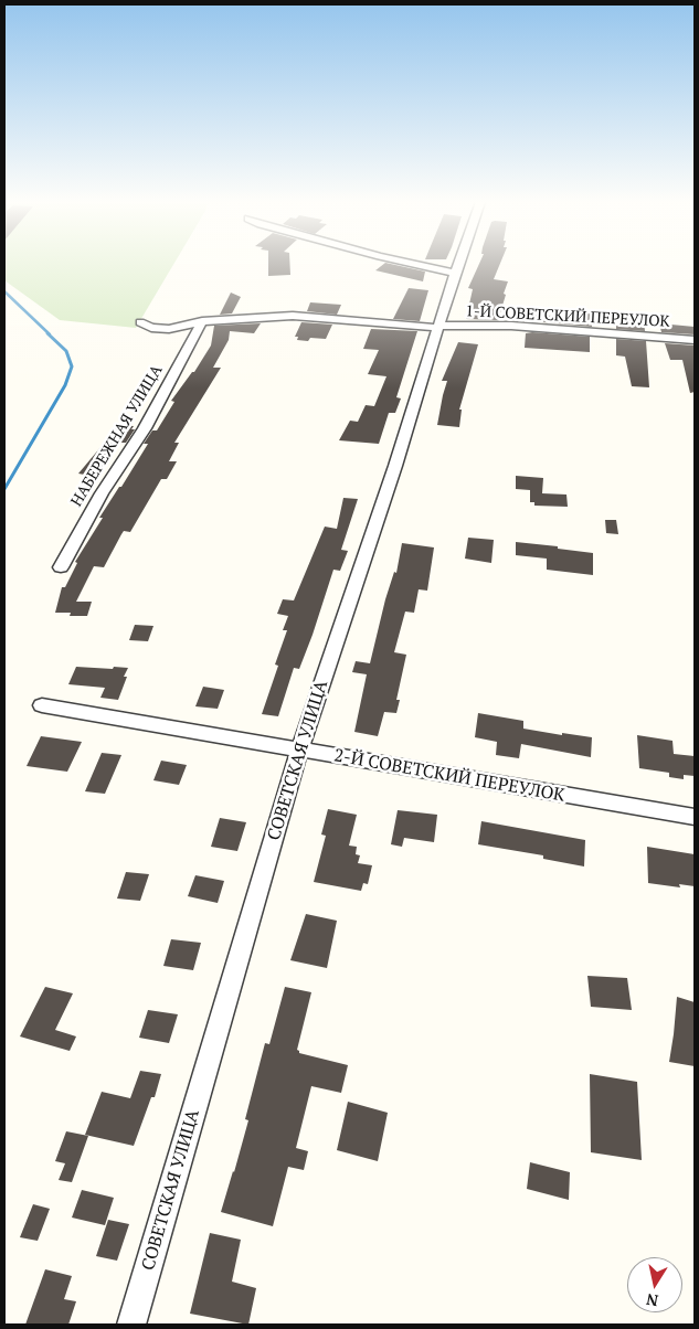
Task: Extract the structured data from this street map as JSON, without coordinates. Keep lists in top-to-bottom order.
{
  "streets": {
    "street": [
      "1-Й СОВЕТСКИЙ ПЕРЕУЛОК",
      "НАБЕРЕЖНАЯ УЛИЦА",
      "СОВЕТСКАЯ УЛИЦА",
      "2-Й СОВЕТСКИЙ ПЕРЕУЛОК"
    ]
  },
  "crossings": [
    ["1-Й СОВЕТСКИЙ ПЕРЕУЛОК", "НАБЕРЕЖНАЯ УЛИЦА"],
    ["1-Й СОВЕТСКИЙ ПЕРЕУЛОК", "СОВЕТСКАЯ УЛИЦА"],
    ["СОВЕТСКАЯ УЛИЦА", "2-Й СОВЕТСКИЙ ПЕРЕУЛОК"]
  ],
  "north": "bottom"
}
